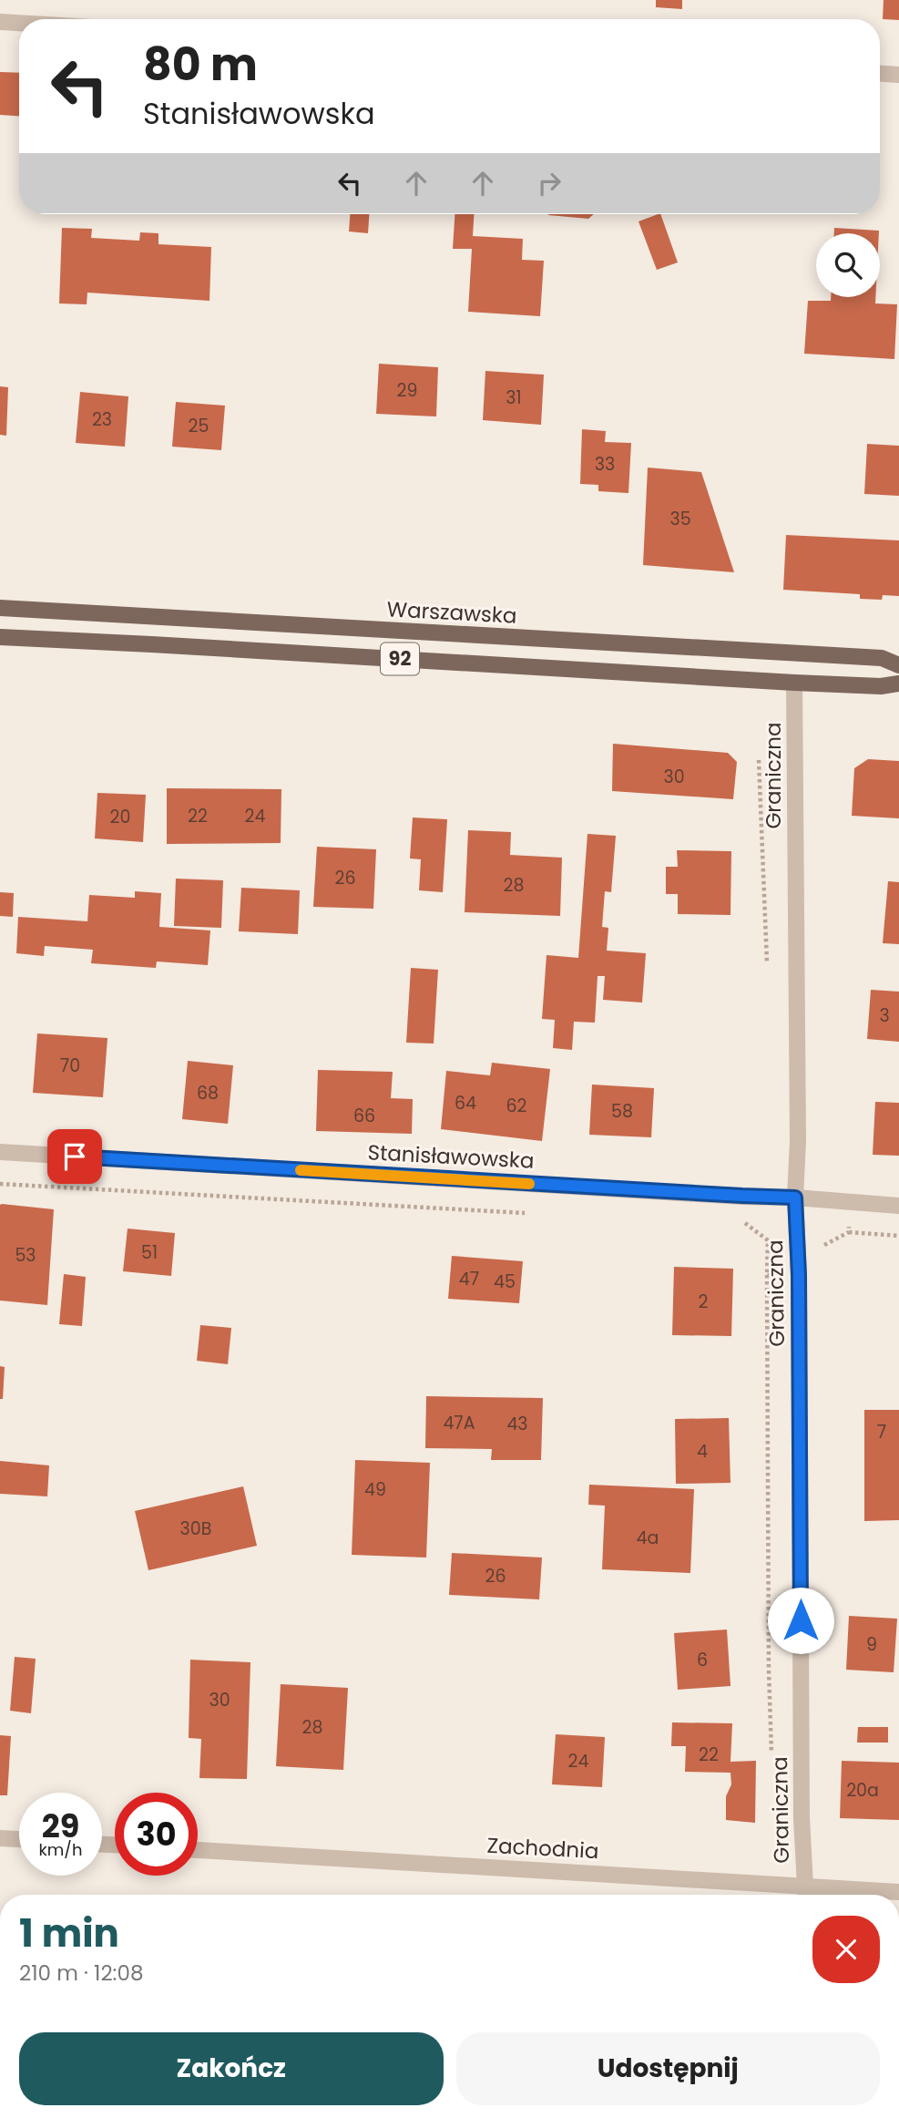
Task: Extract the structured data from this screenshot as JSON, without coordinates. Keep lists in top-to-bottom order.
{
  "streets": {
    "main road": ["Warszawska", "92"],
    "street": ["Graniczna", "Stanisławowska", "Zachodnia"]
  },
  "crossings": [
    ["92", "Graniczna"],
    ["Graniczna", "Stanisławowska"],
    ["Graniczna", "Zachodnia"]
  ],
  "house_numbers": [
    "29",
    "31",
    "23",
    "25",
    "33",
    "35",
    "30",
    "22",
    "24",
    "20",
    "26",
    "28",
    "3",
    "70",
    "68",
    "64",
    "62",
    "58",
    "66",
    "51",
    "53",
    "47",
    "45",
    "2",
    "47A",
    "43",
    "7",
    "4",
    "49",
    "30B",
    "4a",
    "26",
    "9",
    "6",
    "30",
    "28",
    "22",
    "24",
    "20a"
  ],
  "page": {
    "turn": ["80 m", "Stanisławowska"],
    "speed": "29 km/h",
    "limit": "30",
    "heading": ["1 min", "210 m · 12:08"],
    "buttons": ["Zakończ", "Udostępnij"]
  }
}
